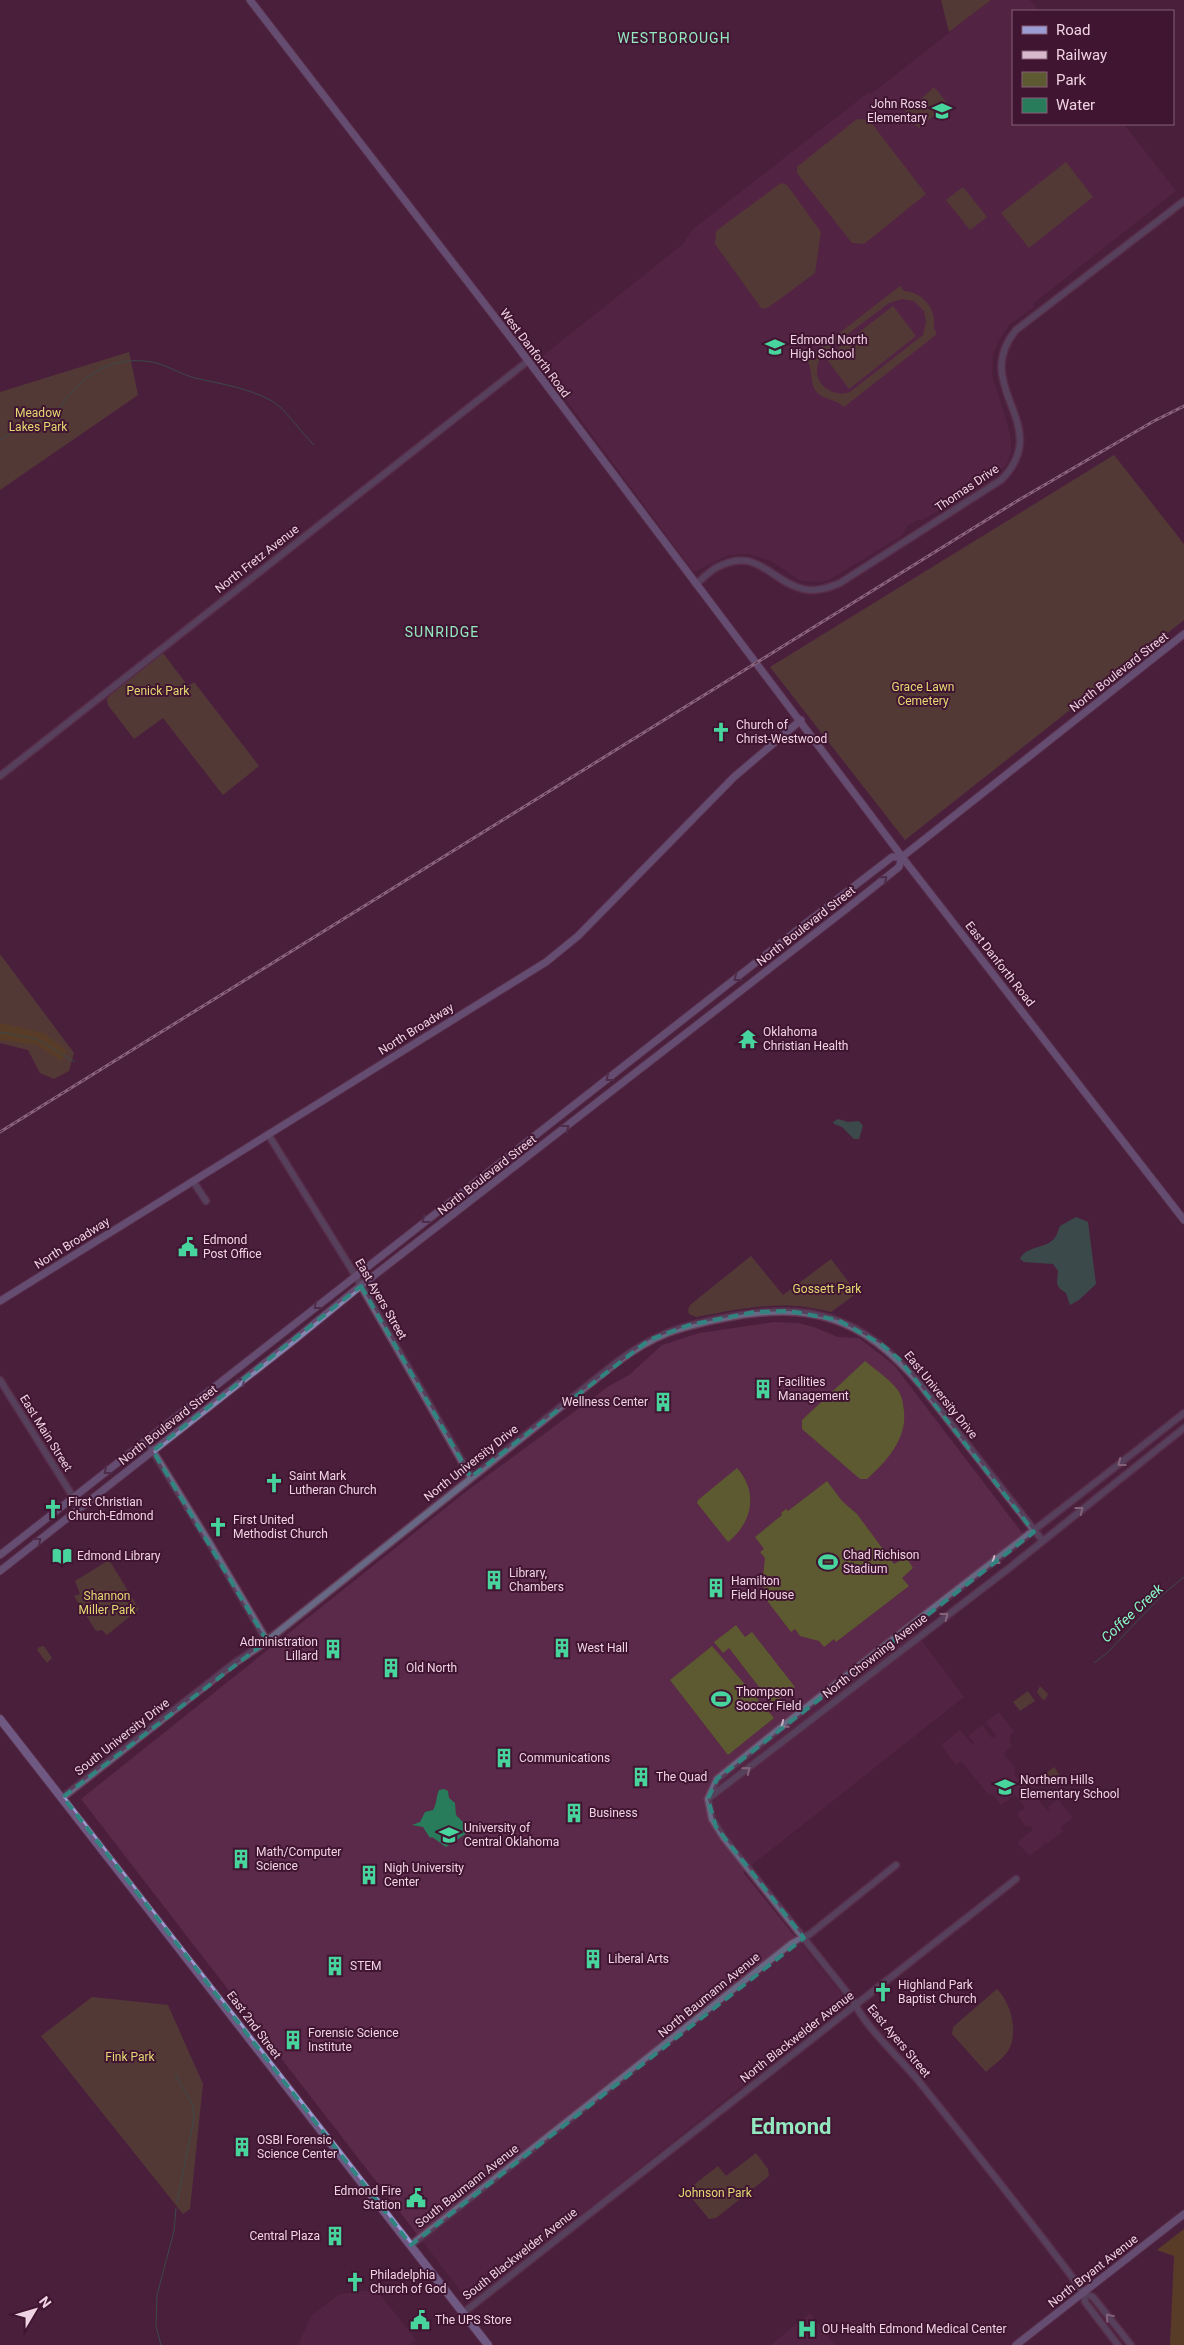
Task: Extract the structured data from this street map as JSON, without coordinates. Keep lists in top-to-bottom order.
{
  "streets": {
    "main road": [
      "West Danforth Road",
      "North Boulevard Street",
      "East Danforth Road",
      "North Broadway",
      "East 2nd Street",
      "North Bryant Avenue"
    ],
    "street": [
      "Thomas Drive",
      "North Fretz Avenue",
      "East Ayers Street",
      "East University Drive",
      "East Main Street",
      "North University Drive",
      "North Chowning Avenue",
      "South University Drive",
      "North Baumann Avenue",
      "North Blackwelder Avenue",
      "South Baumann Avenue",
      "South Blackwelder Avenue"
    ]
  },
  "crossings": [
    ["West Danforth Road", "Thomas Drive"],
    ["West Danforth Road", "North Fretz Avenue"],
    ["West Danforth Road", "East Danforth Road"],
    ["West Danforth Road", "North Broadway"],
    ["North Boulevard Street", "East Danforth Road"],
    ["North Boulevard Street", "East Ayers Street"],
    ["North Boulevard Street", "East Main Street"],
    ["East Danforth Road", "North Broadway"],
    ["North Broadway", "East Ayers Street"],
    ["East Ayers Street", "North University Drive"],
    ["East Ayers Street", "North Chowning Avenue"],
    ["East Ayers Street", "North Baumann Avenue"],
    ["East Ayers Street", "North Blackwelder Avenue"],
    ["East Ayers Street", "North Bryant Avenue"],
    ["East University Drive", "North University Drive"],
    ["East University Drive", "North Chowning Avenue"],
    ["North University Drive", "South University Drive"],
    ["South University Drive", "East 2nd Street"],
    ["North Baumann Avenue", "South Baumann Avenue"],
    ["East 2nd Street", "South Baumann Avenue"],
    ["East 2nd Street", "South Blackwelder Avenue"],
    ["North Blackwelder Avenue", "South Blackwelder Avenue"]
  ],
  "districts": ["WESTBOROUGH", "SUNRIDGE", "Edmond"],
  "water": ["Coffee Creek"],
  "parks": [
    "Meadow Lakes Park",
    "Grace Lawn Cemetery",
    "Penick Park",
    "Gossett Park",
    "Shannon Miller Park",
    "Fink Park",
    "Johnson Park"
  ],
  "places": {
    "school or university": [
      "John Ross Elementary",
      "Edmond North High School",
      "Northern Hills Elementary School",
      "University of Central Oklahoma"
    ],
    "church": [
      "Church of Christ-Westwood",
      "Saint Mark Lutheran Church",
      "First Christian Church-Edmond",
      "First United Methodist Church",
      "Highland Park Baptist Church",
      "Philadelphia Church of God"
    ],
    "temple": ["Oklahoma Christian Health"],
    "public building": ["Edmond Post Office", "Edmond Fire Station", "The UPS Store"],
    "building": [
      "Facilities Management",
      "Wellness Center",
      "Library, Chambers",
      "Hamilton Field House",
      "West Hall",
      "Administration Lillard",
      "Old North",
      "Communications",
      "The Quad",
      "Business",
      "Math/Computer Science",
      "Nigh University Center",
      "Liberal Arts",
      "STEM",
      "Forensic Science Institute",
      "OSBI Forensic Science Center",
      "Central Plaza"
    ],
    "library": ["Edmond Library"],
    "sports": ["Chad Richison Stadium", "Thompson Soccer Field"],
    "hospital": ["OU Health Edmond Medical Center"]
  },
  "legend": [
    "Road",
    "Railway",
    "Park",
    "Water"
  ],
  "north": "top right"
}
